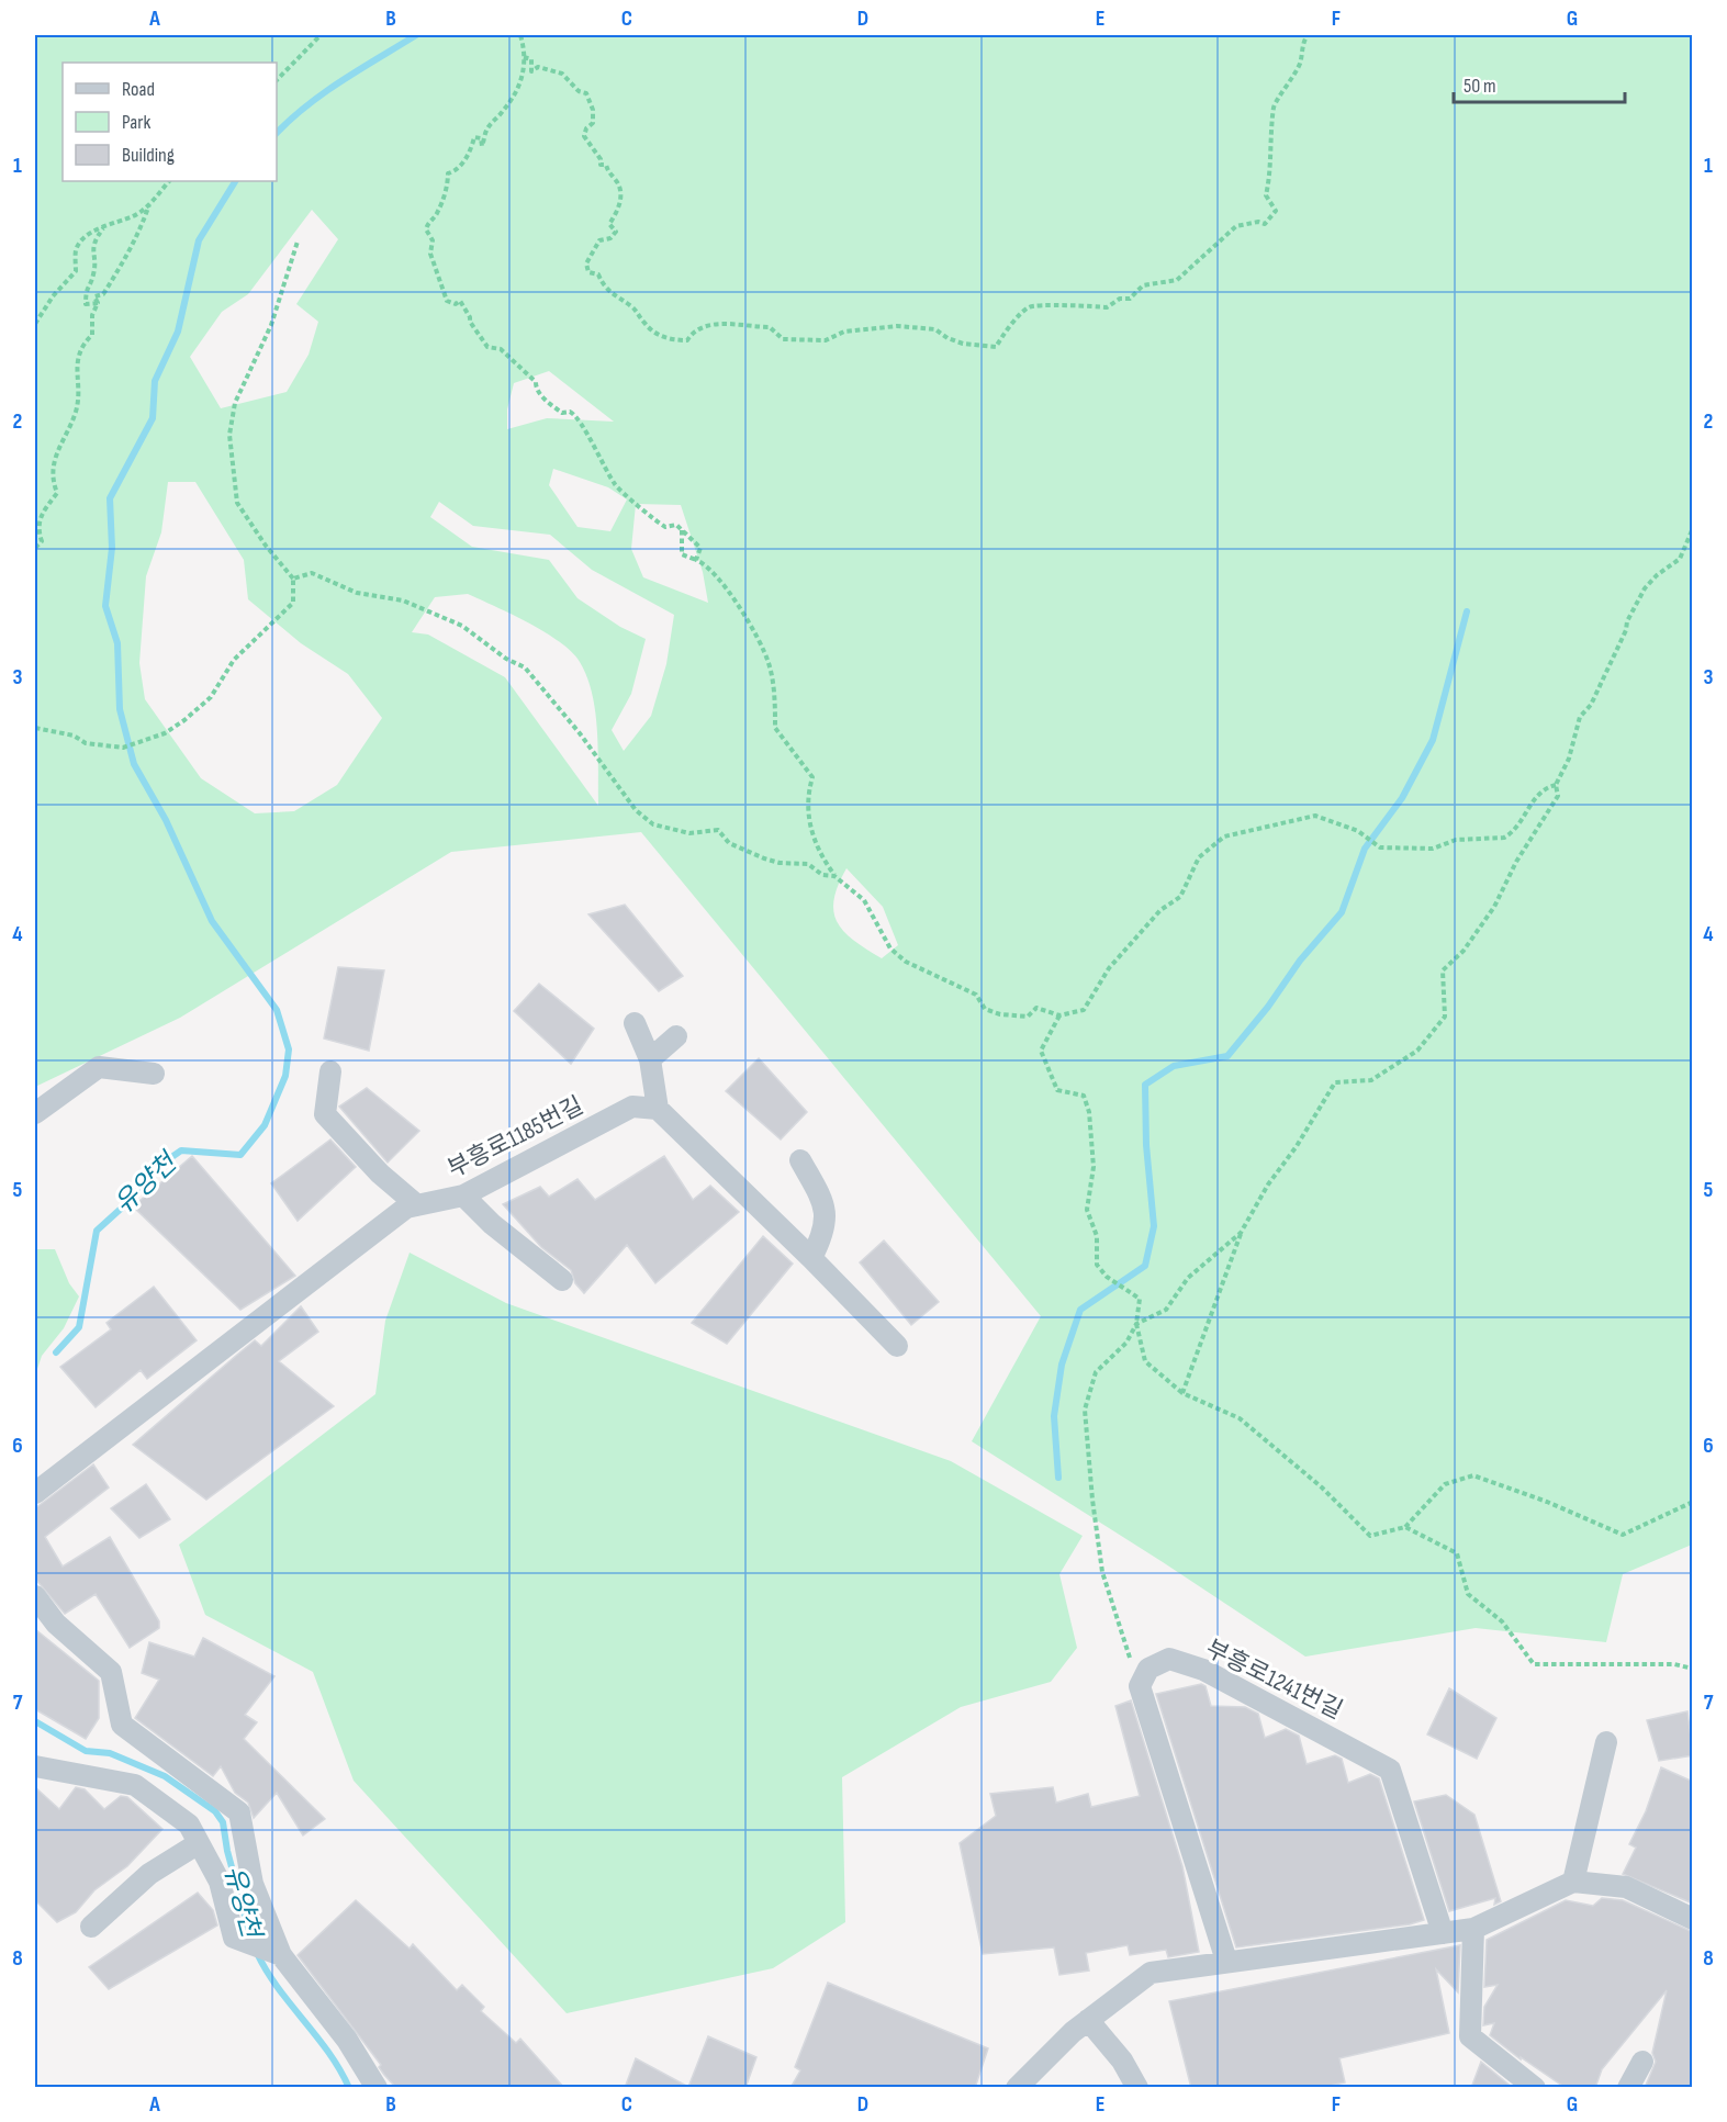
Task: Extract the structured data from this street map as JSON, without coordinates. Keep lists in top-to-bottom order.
{
  "streets": {
    "lane": ["부흥로1185번길", "부흥로1241번길"]
  },
  "water": ["유양천"],
  "legend": ["Road", "Park", "Building"],
  "scale_bar": "50 m",
  "grid": {
    "columns": [
      "A",
      "B",
      "C",
      "D",
      "E",
      "F",
      "G"
    ],
    "rows": [
      "1",
      "2",
      "3",
      "4",
      "5",
      "6",
      "7",
      "8"
    ]
  }
}
